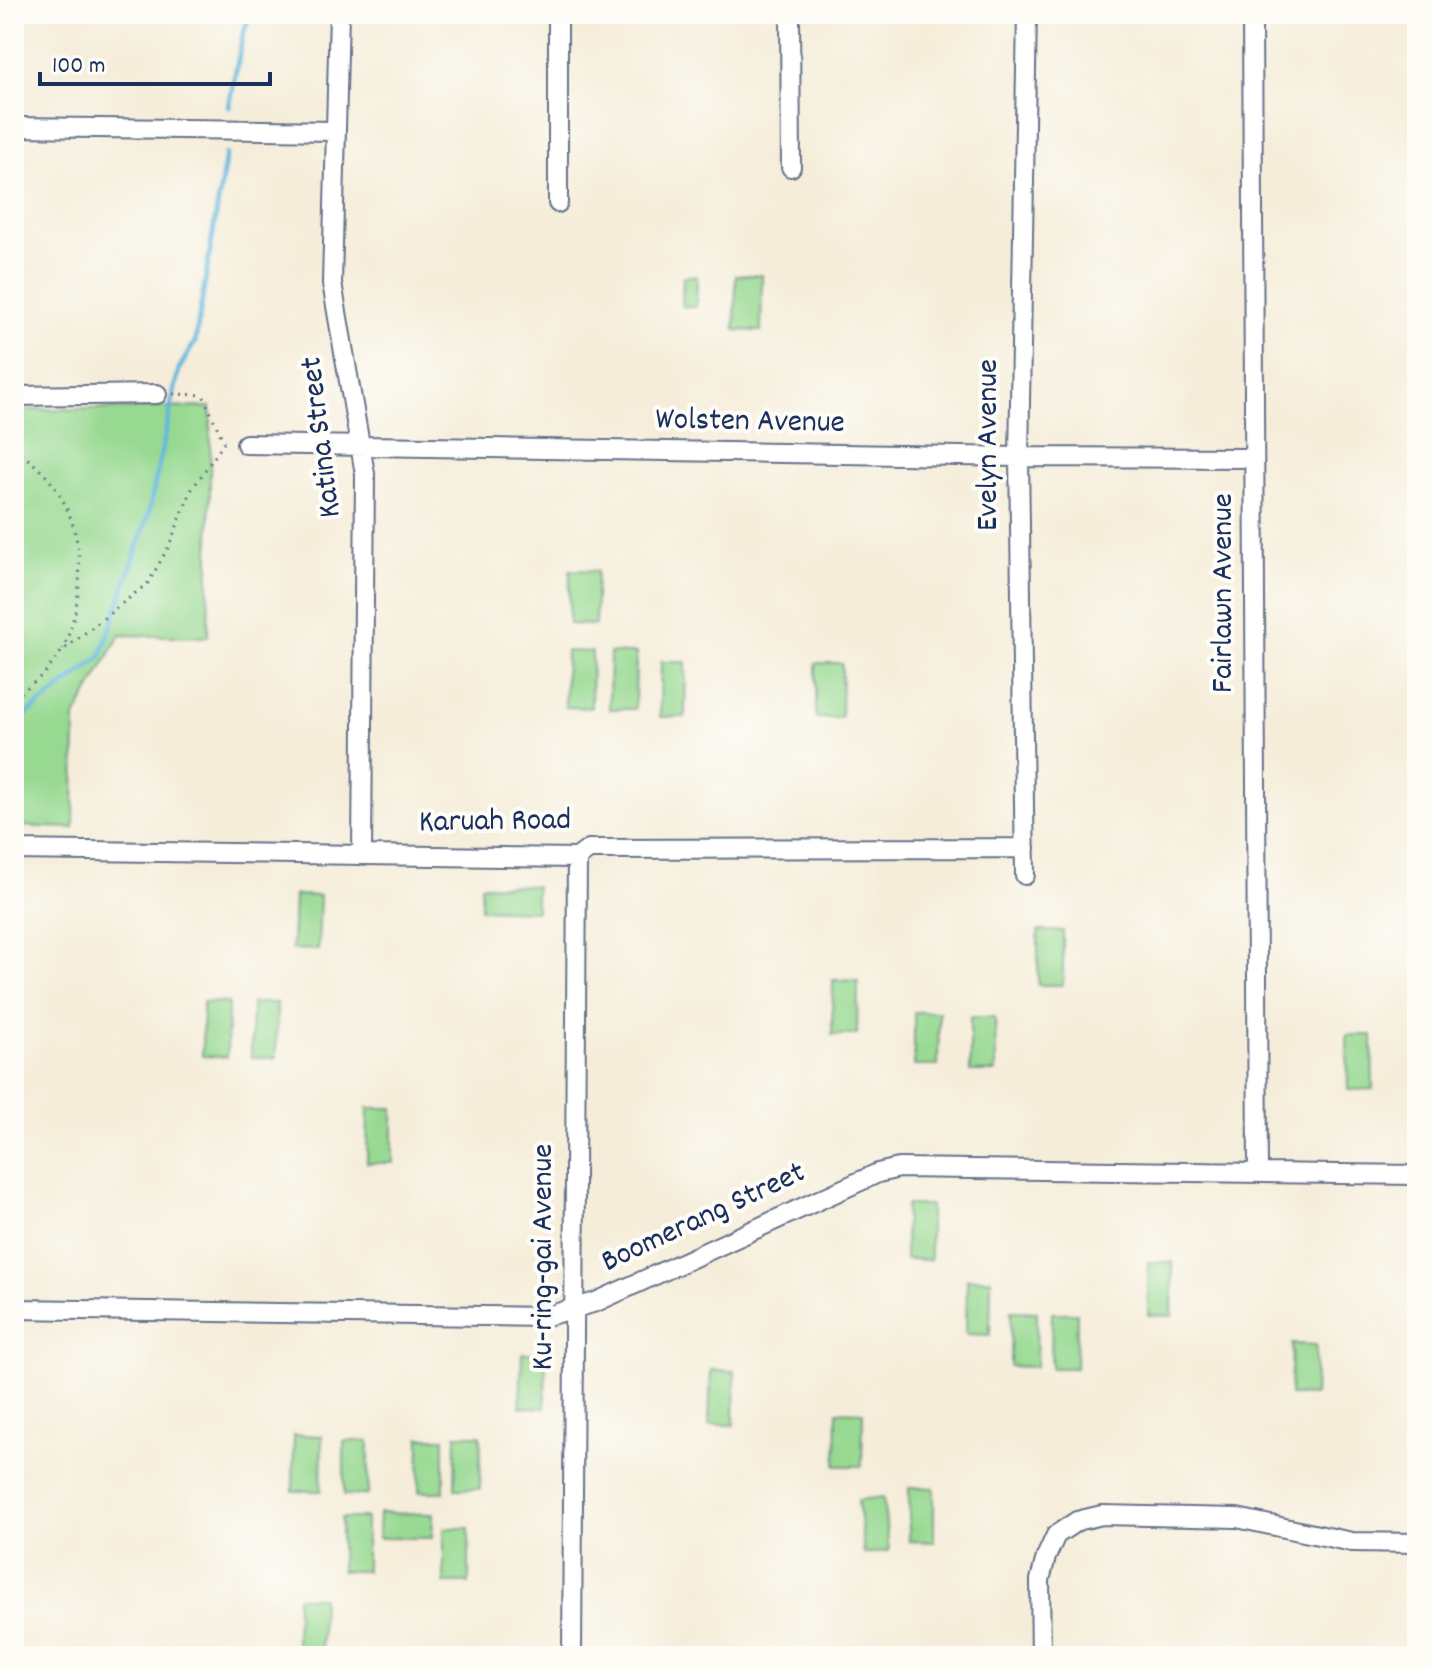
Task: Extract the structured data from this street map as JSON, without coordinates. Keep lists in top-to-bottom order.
{
  "streets": {
    "street": [
      "Wolsten Avenue",
      "Katina Street",
      "Evelyn Avenue",
      "Fairlawn Avenue",
      "Karuah Road",
      "Boomerang Street",
      "Ku-ring-gai Avenue"
    ]
  },
  "crossings": [
    ["Wolsten Avenue", "Katina Street"],
    ["Wolsten Avenue", "Evelyn Avenue"],
    ["Wolsten Avenue", "Fairlawn Avenue"],
    ["Katina Street", "Karuah Road"],
    ["Evelyn Avenue", "Karuah Road"],
    ["Fairlawn Avenue", "Boomerang Street"],
    ["Karuah Road", "Ku-ring-gai Avenue"],
    ["Boomerang Street", "Ku-ring-gai Avenue"]
  ],
  "scale_bar": "100 m"
}
